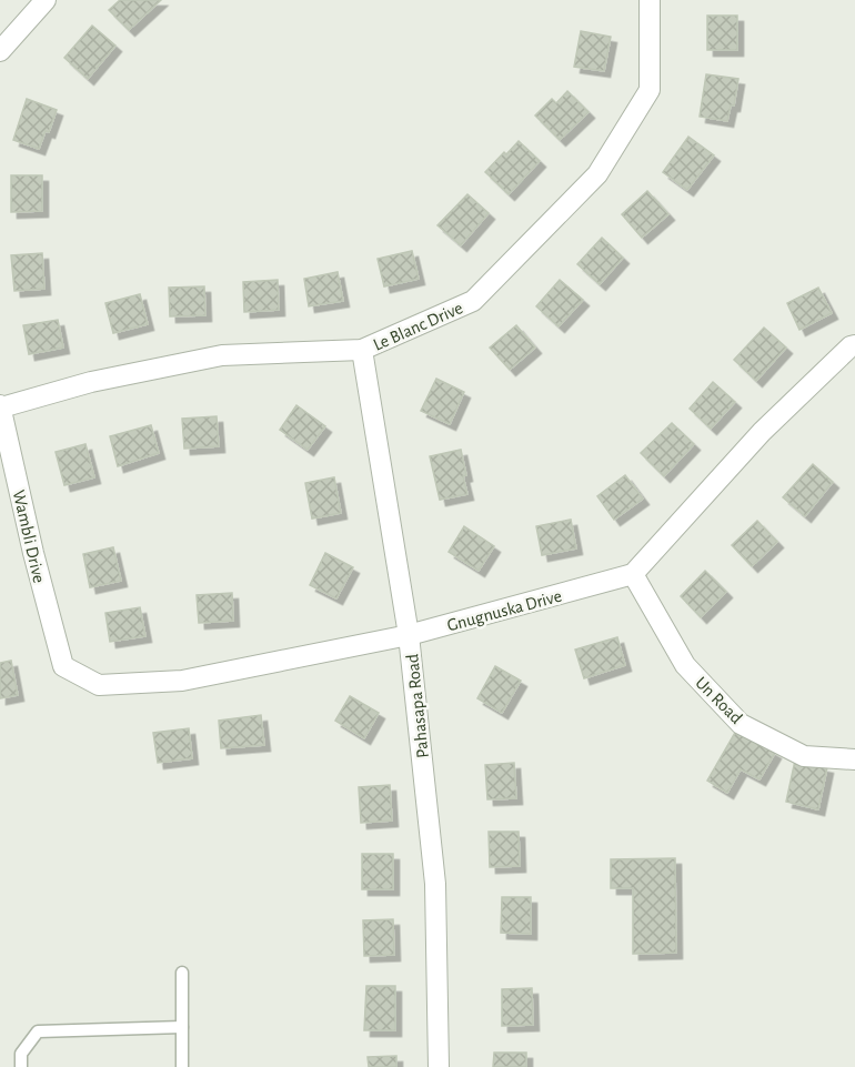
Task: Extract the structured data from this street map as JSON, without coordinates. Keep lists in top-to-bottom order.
{
  "streets": {
    "street": [
      "Le Blanc Drive",
      "Wambli Drive",
      "Gnugnuska Drive",
      "Un Road",
      "Pahasapa Road"
    ]
  },
  "crossings": [
    ["Le Blanc Drive", "Wambli Drive"],
    ["Le Blanc Drive", "Pahasapa Road"],
    ["Wambli Drive", "Gnugnuska Drive"],
    ["Gnugnuska Drive", "Un Road"],
    ["Gnugnuska Drive", "Pahasapa Road"]
  ]
}
